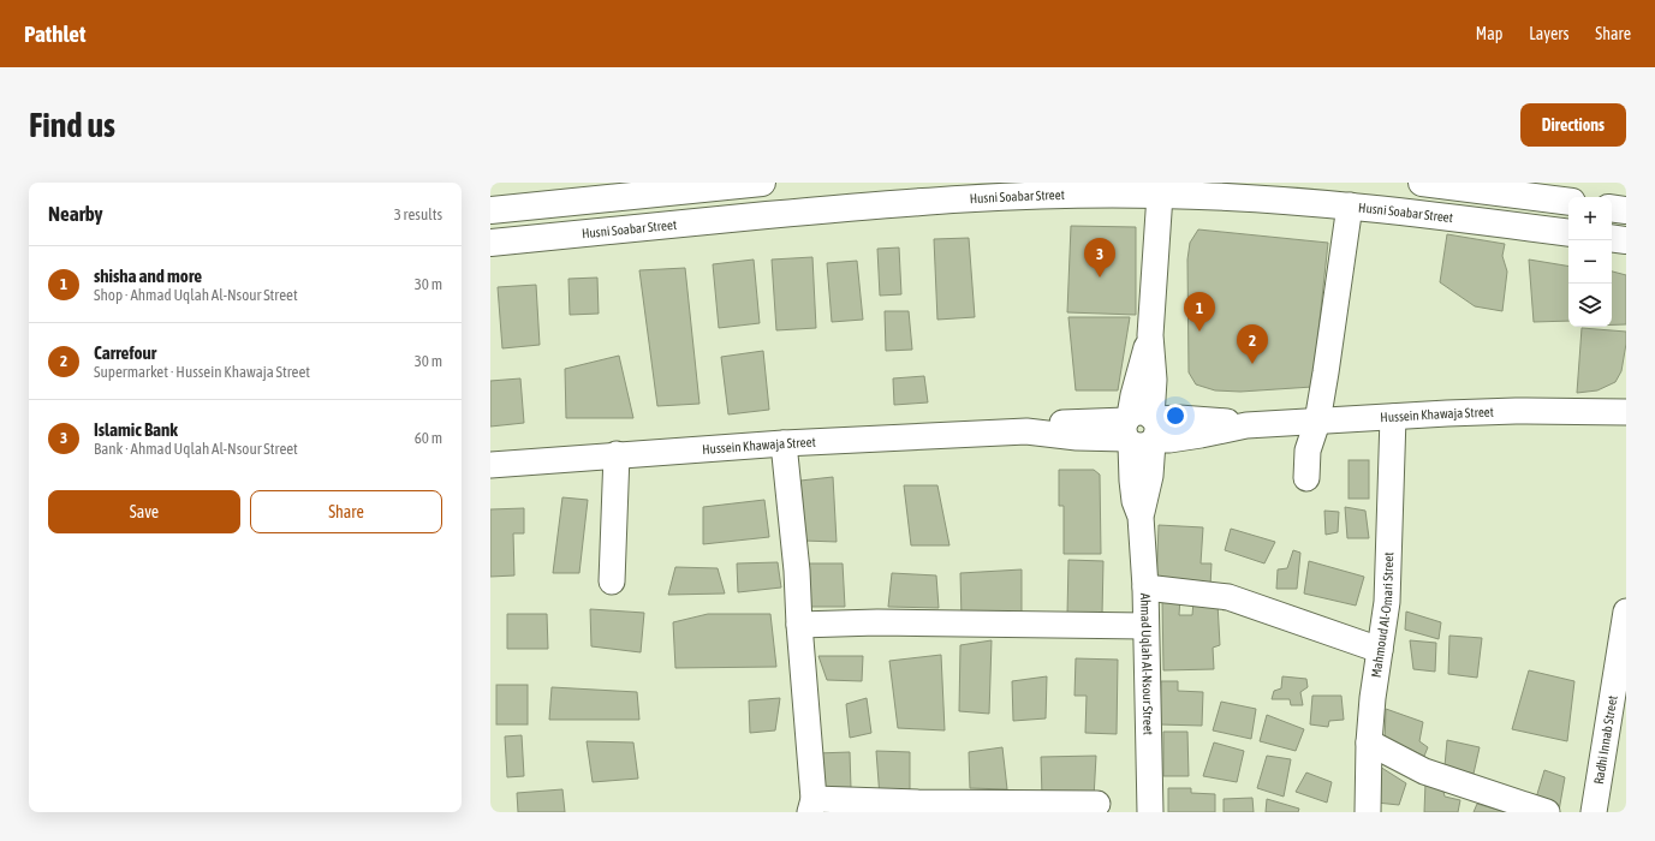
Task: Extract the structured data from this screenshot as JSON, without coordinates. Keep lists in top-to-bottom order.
{
  "streets": {
    "main road": ["Husni Soabar Street"],
    "street": [
      "Hussein Khawaja Street",
      "Mahmoud Al-Omari Street",
      "Ahmad Uqlah Al-Nsour Street",
      "Radhi Innab Street"
    ]
  },
  "crossings": [
    ["Husni Soabar Street", "Ahmad Uqlah Al-Nsour Street"],
    ["Hussein Khawaja Street", "Mahmoud Al-Omari Street"],
    ["Hussein Khawaja Street", "Ahmad Uqlah Al-Nsour Street"]
  ],
  "page": {
    "header": "Pathlet",
    "nav": ["Map", "Layers", "Share"],
    "buttons": [
      "Directions",
      ["Save", "Share"]
    ],
    "title": "Find us",
    "heading": ["Nearby", "3 results"],
    "map_buttons": ["+", "−"],
    "pins": ["3", "1", "2"],
    "list": [
      {
        "mark": "1",
        "name": "shisha and more",
        "note": "Shop · Ahmad Uqlah Al-Nsour Street",
        "value": "30 m"
      },
      {
        "mark": "2",
        "name": "Carrefour",
        "note": "Supermarket · Hussein Khawaja Street",
        "value": "30 m"
      },
      {
        "mark": "3",
        "name": "Islamic Bank",
        "note": "Bank · Ahmad Uqlah Al-Nsour Street",
        "value": "60 m"
      }
    ]
  }
}
